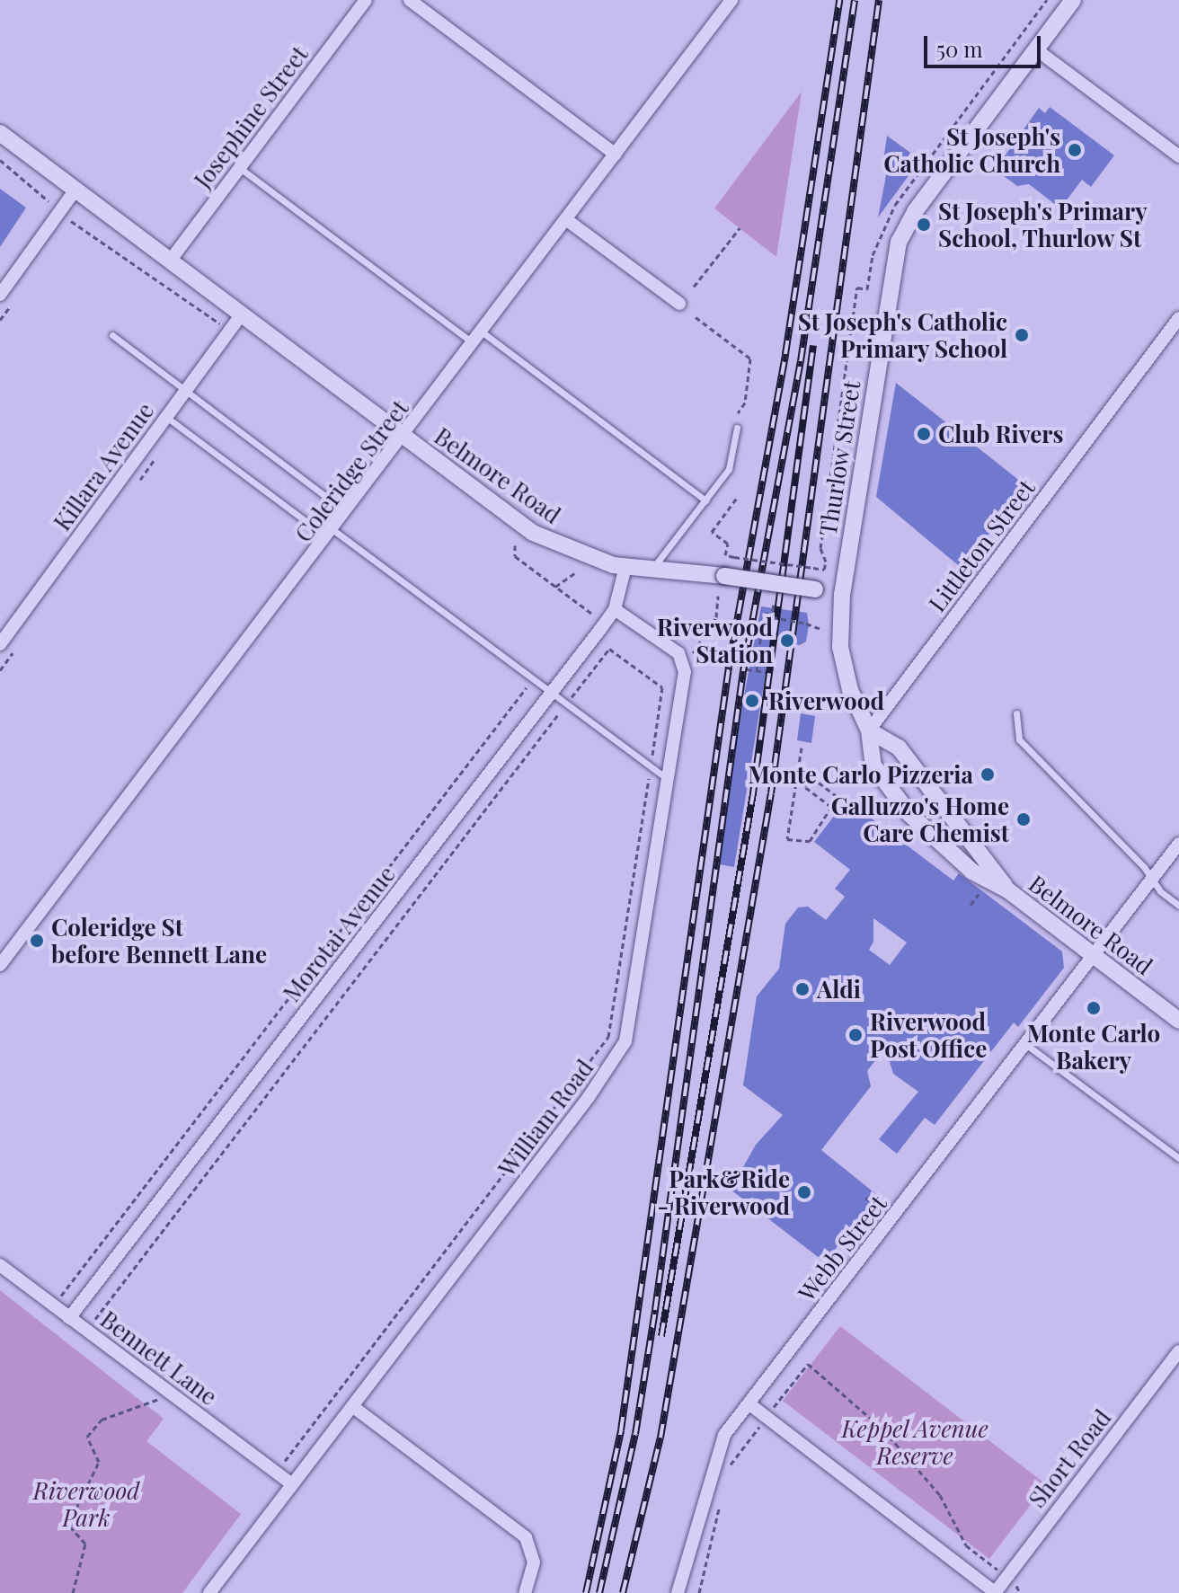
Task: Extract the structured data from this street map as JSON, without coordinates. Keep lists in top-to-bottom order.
{
  "streets": {
    "main road": ["Thurlow Street", "Belmore Road"],
    "street": [
      "Josephine Street",
      "Killara Avenue",
      "Coleridge Street",
      "Littleton Street",
      "Morotai Avenue",
      "William Road",
      "Webb Street",
      "Bennett Lane",
      "Short Road"
    ]
  },
  "crossings": [
    ["Josephine Street", "Belmore Road"],
    ["Thurlow Street", "Belmore Road"],
    ["Killara Avenue", "Belmore Road"],
    ["Coleridge Street", "Belmore Road"],
    ["Belmore Road", "Littleton Street"],
    ["Belmore Road", "Morotai Avenue"],
    ["Belmore Road", "Webb Street"],
    ["Morotai Avenue", "Bennett Lane"],
    ["William Road", "Bennett Lane"]
  ],
  "parks": ["Keppel Avenue Reserve", "Riverwood Park"],
  "places": [
    "St Joseph's Catholic Church",
    "St Joseph's Primary School, Thurlow St",
    "St Joseph's Catholic Primary School",
    "Club Rivers",
    "Riverwood Station",
    "Riverwood",
    "Monte Carlo Pizzeria",
    "Galluzzo's Home Care Chemist",
    "Coleridge St before Bennett Lane",
    "Aldi",
    "Monte Carlo Bakery",
    "Riverwood Post Office",
    "Park&Ride - Riverwood"
  ],
  "scale_bar": "50 m"
}
